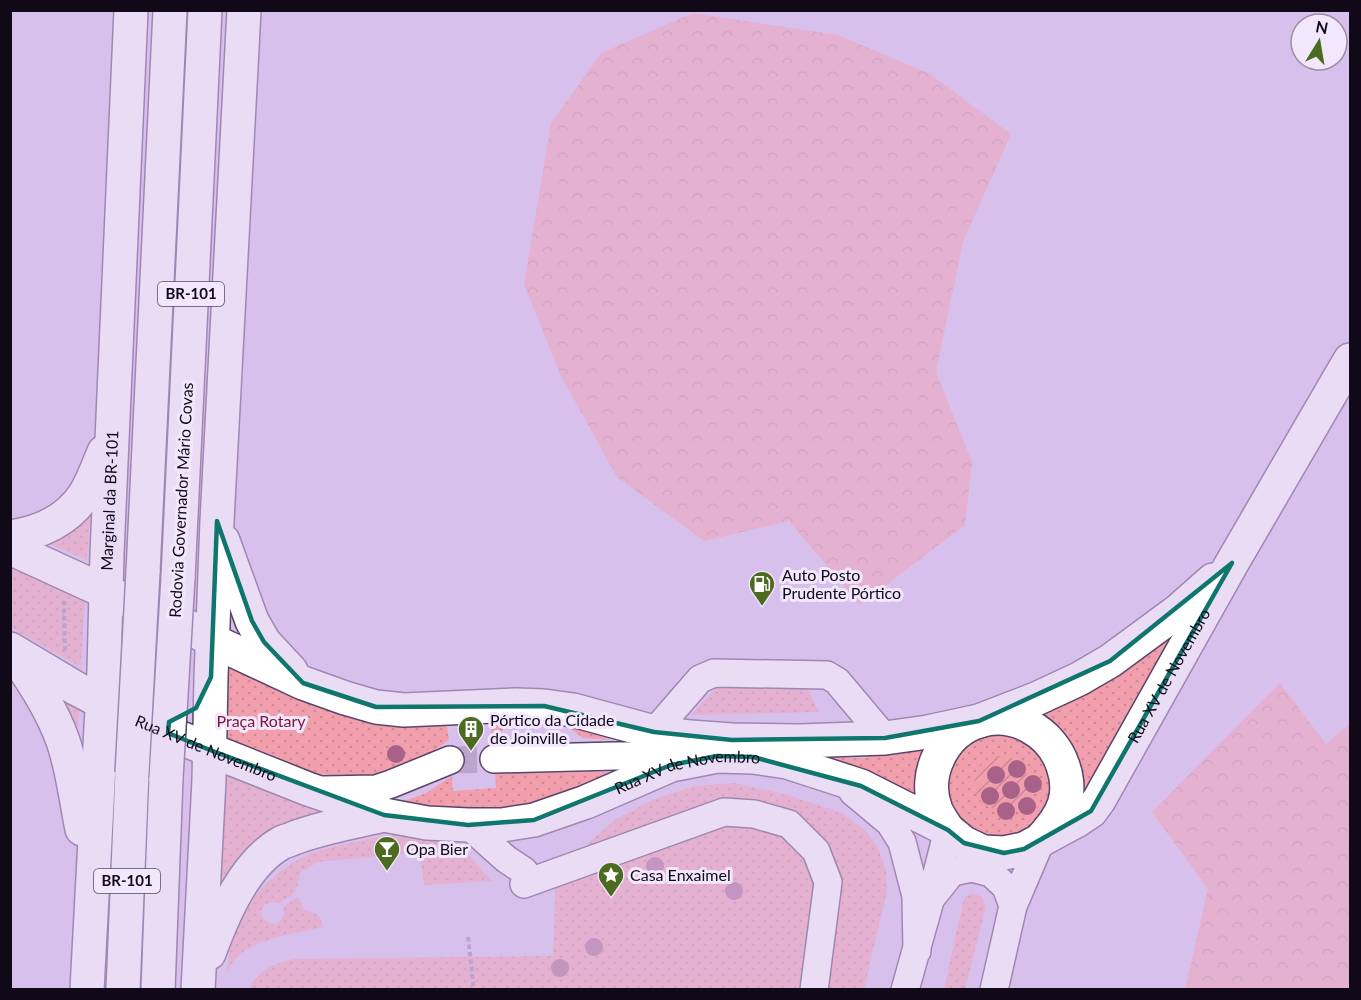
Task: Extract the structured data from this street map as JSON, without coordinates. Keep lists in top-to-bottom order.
{
  "streets": {
    "main road": [
      "BR-101",
      "Marginal da BR-101",
      "Rodovia Governador Mário Covas",
      "Rua XV de Novembro"
    ]
  },
  "crossings": [
    ["Marginal da BR-101", "Rua XV de Novembro"]
  ],
  "parks": ["Praça Rotary"],
  "places": {
    "fuel station": ["Auto Posto Prudente Pórtico"],
    "building": ["Pórtico da Cidade de Joinville"],
    "bar": ["Opa Bier"],
    "place": ["Casa Enxaimel"]
  },
  "north": "top"
}
